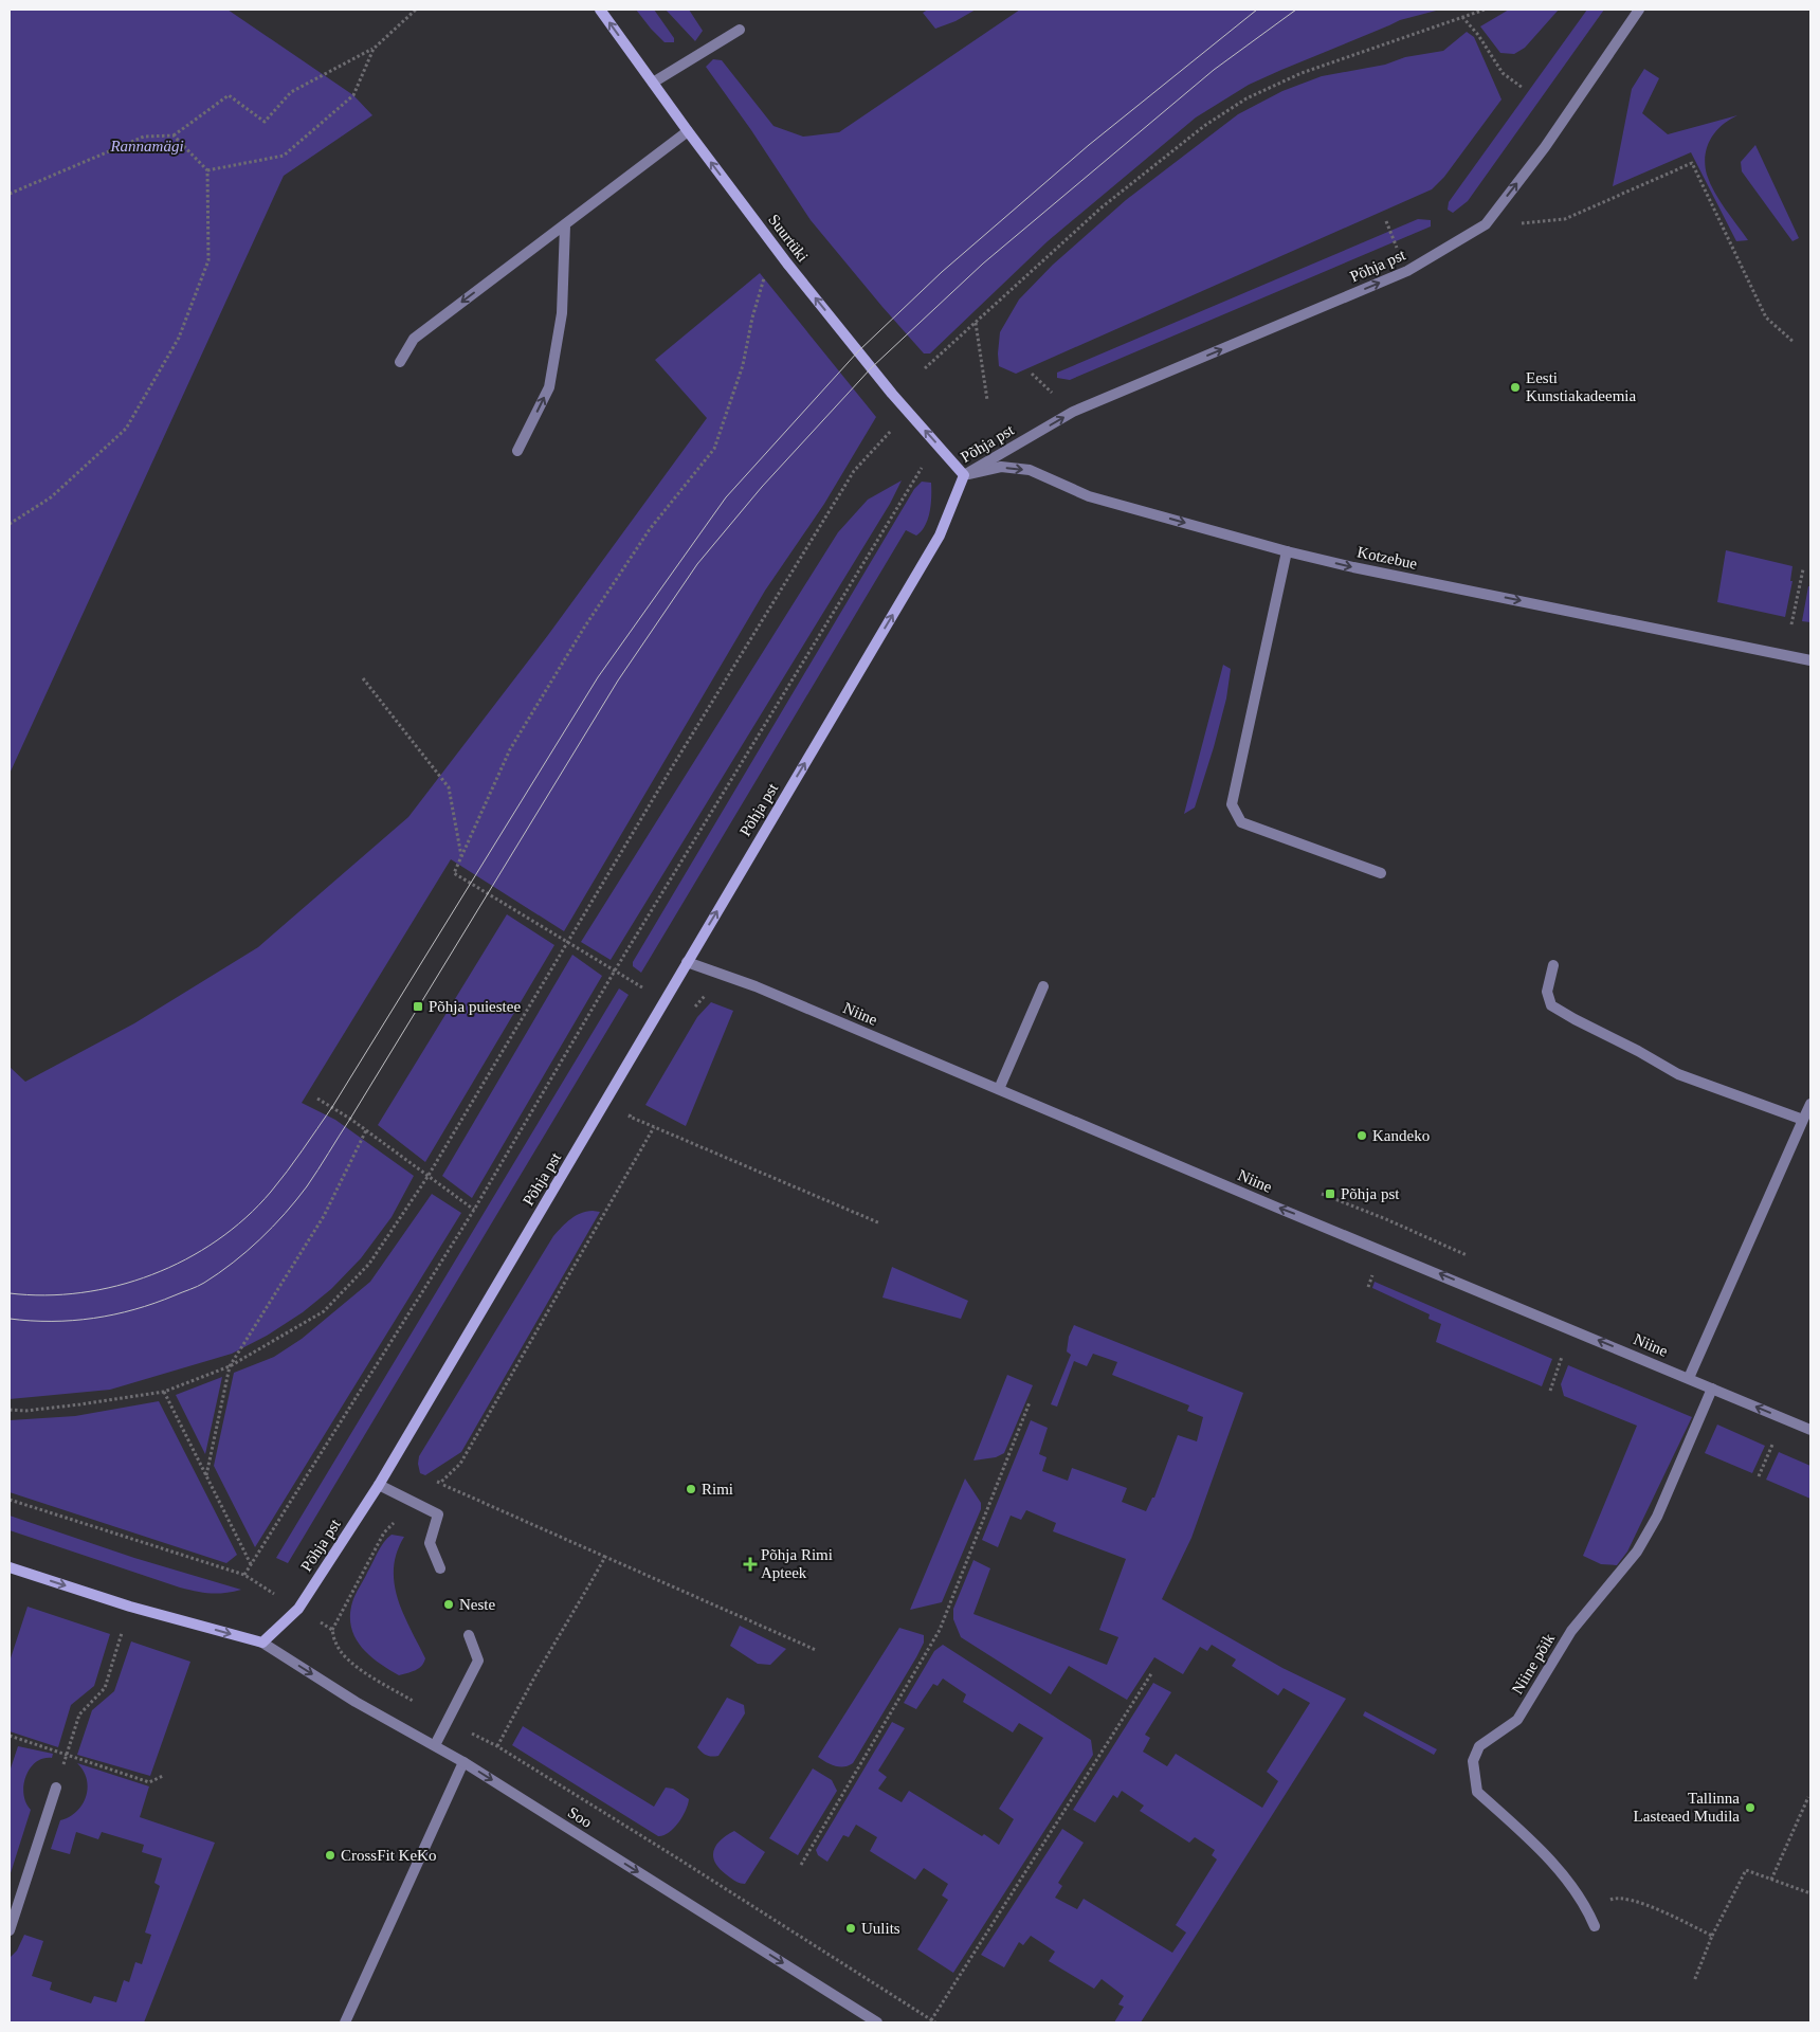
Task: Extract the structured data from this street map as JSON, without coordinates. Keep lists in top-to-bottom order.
{
  "streets": {
    "main road": ["Suurtüki", "Põhja pst"],
    "street": [
      "Kotzebue",
      "Niine",
      "Niine põik",
      "Soo"
    ]
  },
  "crossings": [
    ["Suurtüki", "Põhja pst"],
    ["Suurtüki", "Kotzebue"],
    ["Põhja pst", "Kotzebue"],
    ["Põhja pst", "Niine"],
    ["Põhja pst", "Soo"],
    ["Niine", "Niine põik"]
  ],
  "one_way": [
    "Suurtüki",
    "Põhja pst",
    "Kotzebue",
    "Niine",
    "Soo"
  ],
  "parks": ["Rannamägi"],
  "places": {
    "other": [
      "Eesti Kunstiakadeemia",
      "Kandeko",
      "Rimi",
      "Neste",
      "Tallinna Lasteaed Mudila",
      "CrossFit KeKo",
      "Uulits"
    ],
    "transit": ["Põhja puiestee", "Põhja pst"],
    "health": ["Põhja Rimi Apteek"]
  }
}
